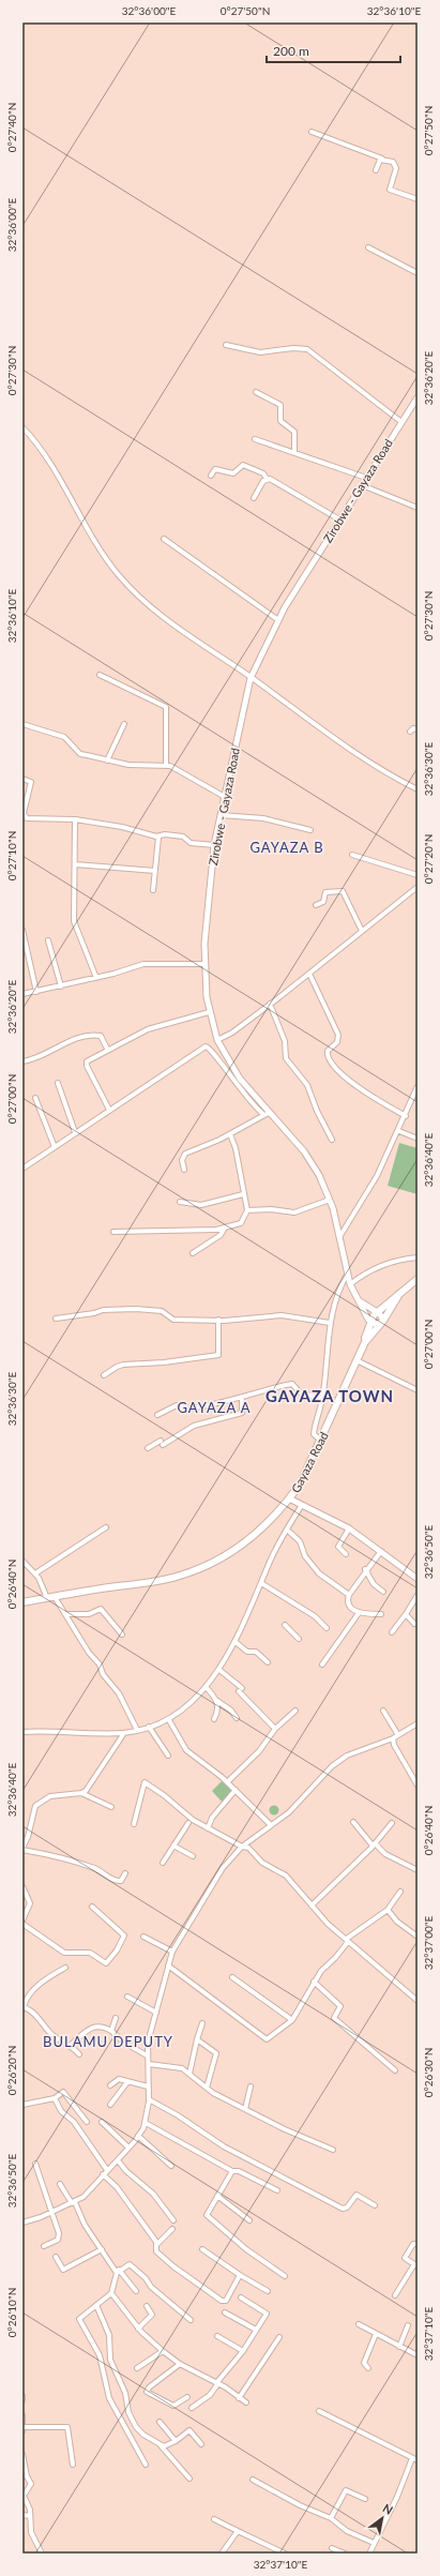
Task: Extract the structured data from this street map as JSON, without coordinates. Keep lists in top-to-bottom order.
{
  "streets": {
    "main road": ["Gayaza Road"],
    "street": ["Zirobwe - Gayaza Road"]
  },
  "crossings": [
    ["Zirobwe - Gayaza Road", "Gayaza Road"]
  ],
  "districts": [
    "GAYAZA B",
    "GAYAZA TOWN",
    "GAYAZA A",
    "BULAMU DEPUTY"
  ],
  "scale_bar": "200 m",
  "north": "top right",
  "coordinates": [
    "32°36'00\"E",
    "0°27'50\"N",
    "32°36'10\"E",
    "0°27'40\"N",
    "0°27'30\"N",
    "32°36'20\"E",
    "32°36'30\"E",
    "0°27'10\"N",
    "0°27'20\"N",
    "0°27'00\"N",
    "32°36'40\"E",
    "32°36'50\"E",
    "0°26'40\"N",
    "32°37'00\"E",
    "0°26'20\"N",
    "0°26'30\"N",
    "0°26'10\"N",
    "32°37'10\"E"
  ]
}
